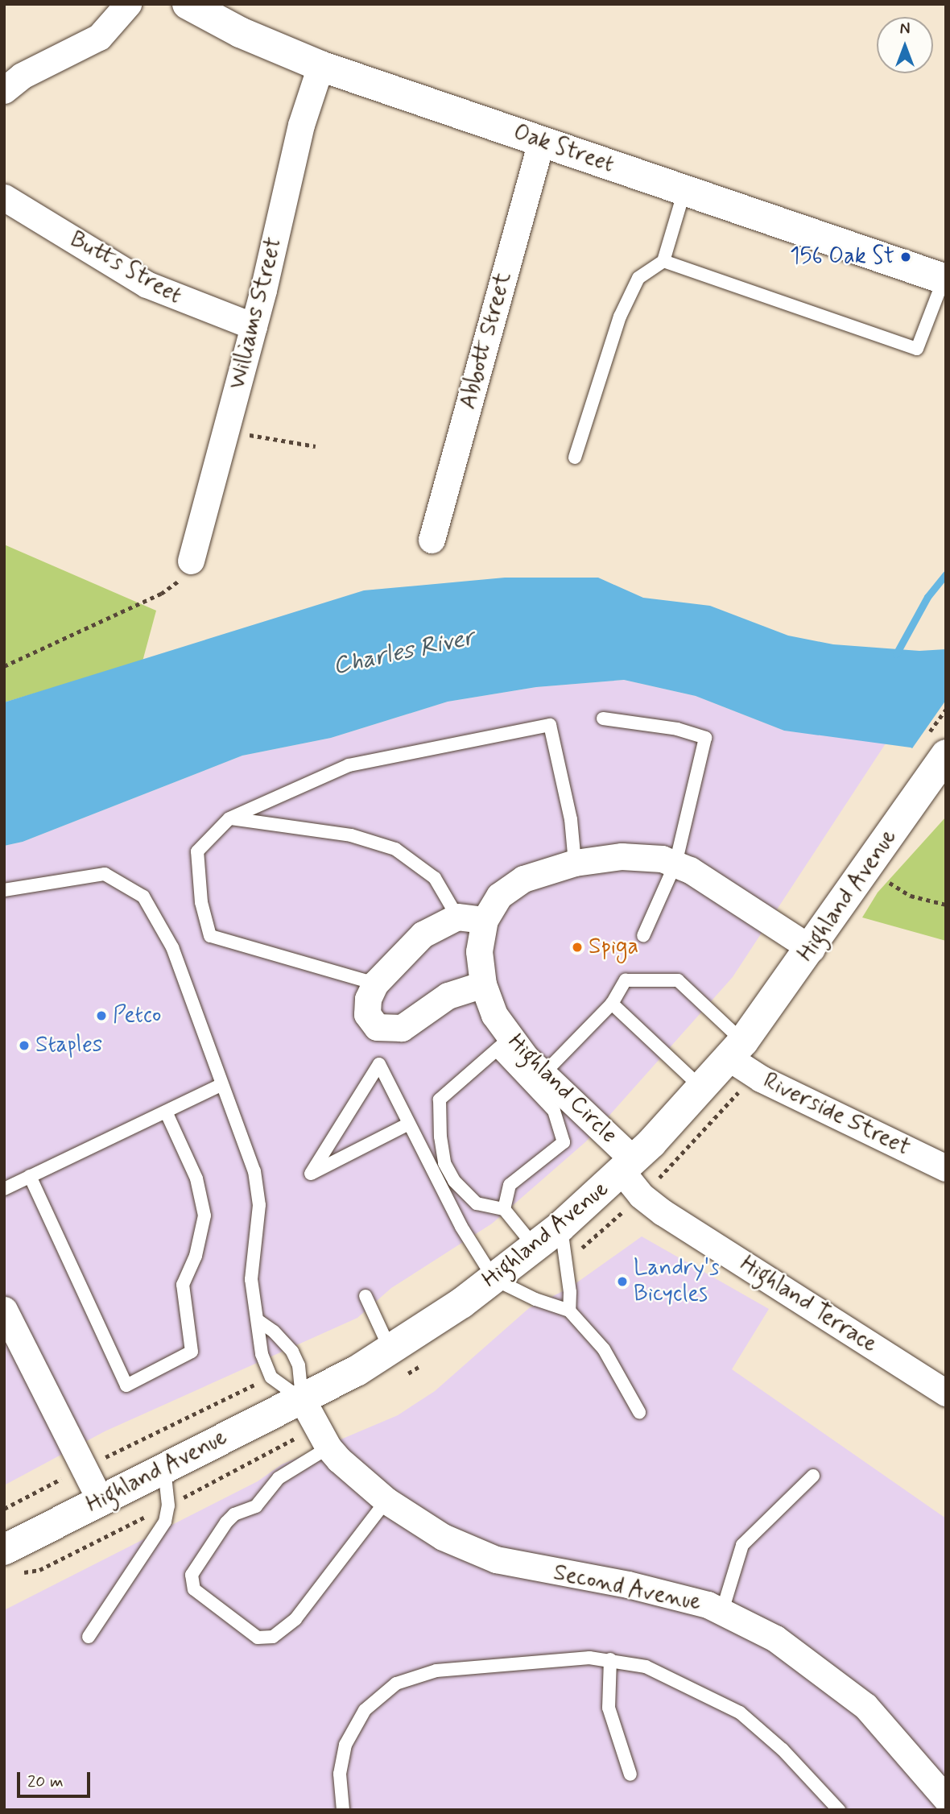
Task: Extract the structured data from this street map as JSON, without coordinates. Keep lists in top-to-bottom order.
{
  "streets": {
    "main road": ["Oak Street", "Highland Avenue"],
    "street": [
      "Butts Street",
      "Williams Street",
      "Abbott Street",
      "Highland Circle",
      "Riverside Street",
      "Highland Terrace",
      "Second Avenue"
    ]
  },
  "crossings": [
    ["Oak Street", "Williams Street"],
    ["Oak Street", "Abbott Street"],
    ["Butts Street", "Williams Street"],
    ["Highland Avenue", "Highland Circle"],
    ["Highland Avenue", "Riverside Street"],
    ["Highland Avenue", "Highland Terrace"],
    ["Highland Avenue", "Second Avenue"],
    ["Highland Circle", "Highland Terrace"]
  ],
  "water": ["Charles River"],
  "places": [
    "156 Oak St",
    "Spiga",
    "Petco",
    "Staples",
    "Landry's Bicycles"
  ],
  "scale_bar": "20 m",
  "north": "top"
}
